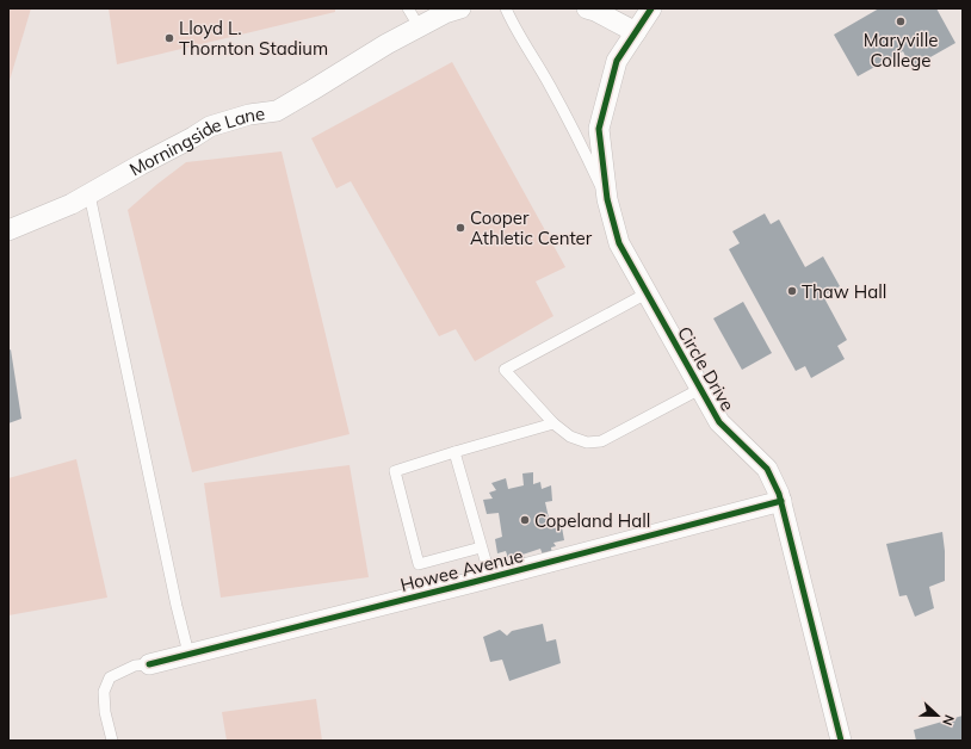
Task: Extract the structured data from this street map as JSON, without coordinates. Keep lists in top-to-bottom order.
{
  "streets": {
    "street": ["Morningside Lane", "Circle Drive", "Howee Avenue"]
  },
  "crossings": [
    ["Circle Drive", "Howee Avenue"]
  ],
  "places": [
    "Maryville College",
    "Lloyd L. Thornton Stadium",
    "Cooper Athletic Center",
    "Thaw Hall",
    "Copeland Hall"
  ],
  "north": "right"
}
